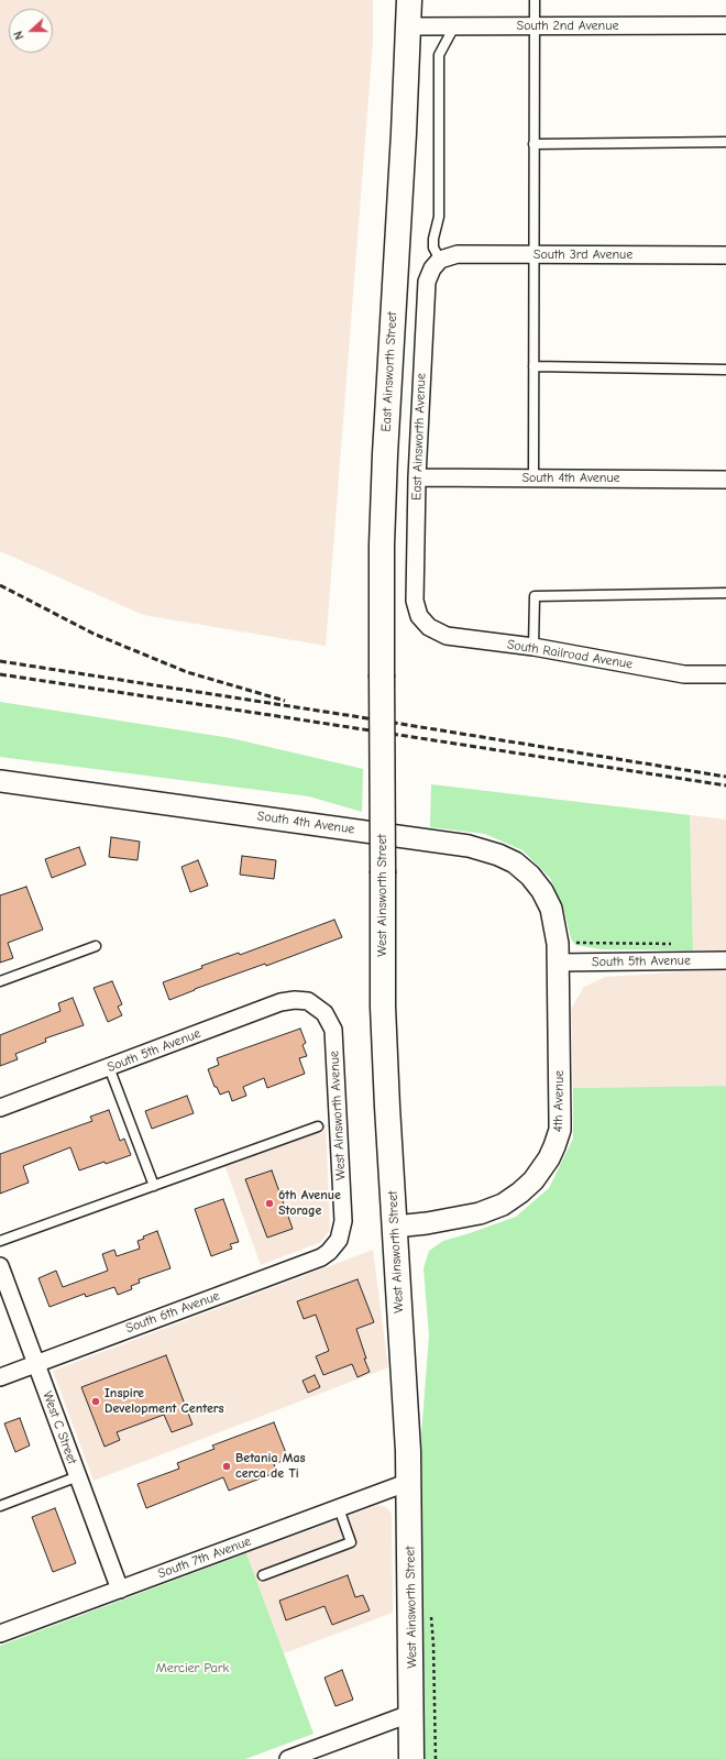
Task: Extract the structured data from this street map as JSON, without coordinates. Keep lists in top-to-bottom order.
{
  "streets": {
    "main road": ["East Ainsworth Street", "West Ainsworth Street"],
    "street": [
      "South 2nd Avenue",
      "South 3rd Avenue",
      "East Ainsworth Avenue",
      "South 4th Avenue",
      "South Railroad Avenue",
      "South 5th Avenue",
      "4th Avenue",
      "West Ainsworth Avenue",
      "South 6th Avenue",
      "West C Street",
      "South 7th Avenue"
    ]
  },
  "crossings": [
    ["South 2nd Avenue", "East Ainsworth Street"],
    ["South 3rd Avenue", "East Ainsworth Avenue"],
    ["East Ainsworth Street", "West Ainsworth Street"],
    ["East Ainsworth Avenue", "South 4th Avenue"],
    ["East Ainsworth Avenue", "South Railroad Avenue"],
    ["South 4th Avenue", "South 5th Avenue"],
    ["South 4th Avenue", "4th Avenue"],
    ["West Ainsworth Street", "4th Avenue"],
    ["West Ainsworth Street", "South 7th Avenue"],
    ["South 5th Avenue", "4th Avenue"],
    ["South 5th Avenue", "West Ainsworth Avenue"],
    ["West Ainsworth Avenue", "South 6th Avenue"],
    ["South 6th Avenue", "West C Street"],
    ["West C Street", "South 7th Avenue"]
  ],
  "parks": ["Mercier Park"],
  "places": ["6th Avenue Storage", "Inspire Development Centers", "Betania Mas cerca de Ti"],
  "north": "left"
}
